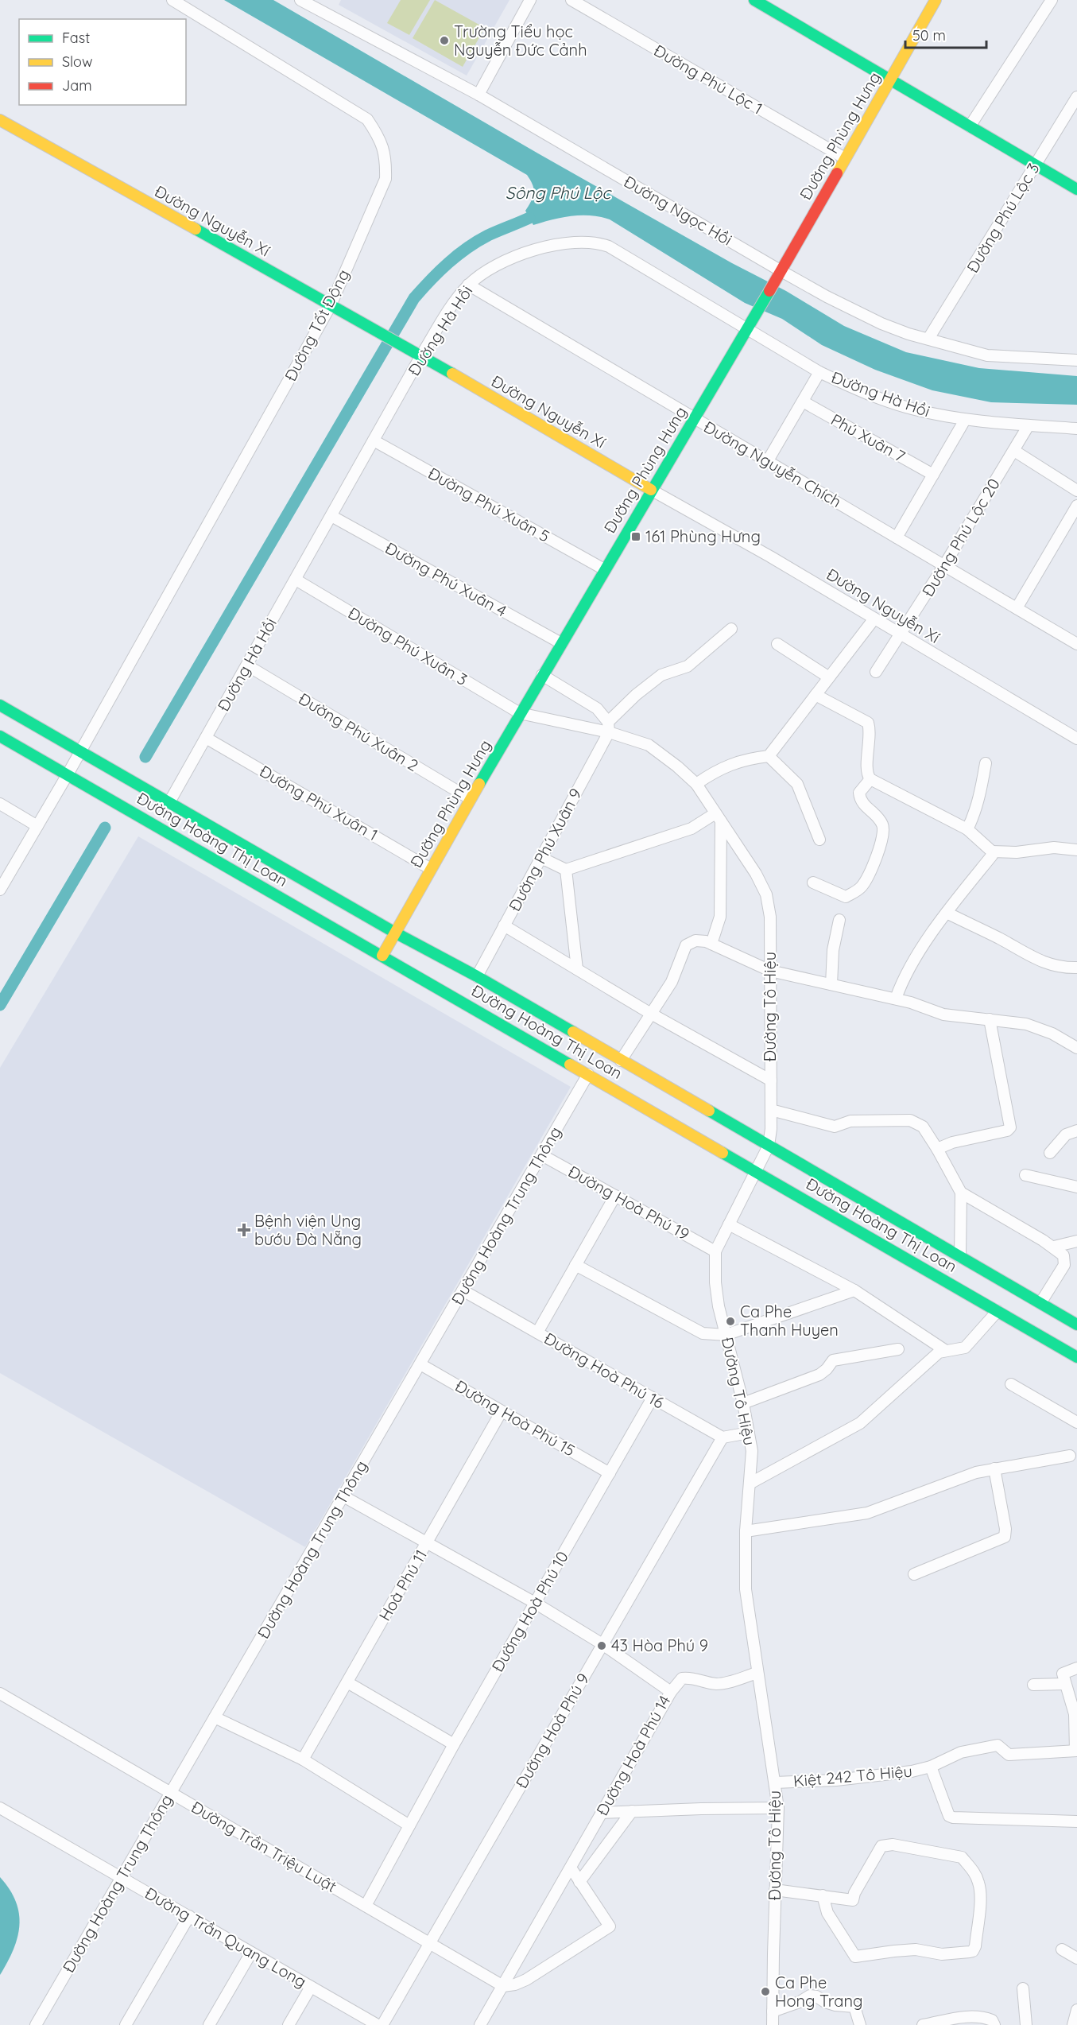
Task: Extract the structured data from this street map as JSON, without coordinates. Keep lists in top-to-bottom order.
{
  "streets": {
    "main road": ["Đường Phùng Hưng", "Đường Nguyễn Xí", "Đường Hoàng Thị Loan"],
    "street": [
      "Đường Phú Lộc 1",
      "Đường Ngọc Hồi",
      "Đường Phú Lộc 3",
      "Đường Tốt Động",
      "Đường Hà Hồi",
      "Phú Xuân 7",
      "Đường Nguyễn Chích",
      "Đường Phú Xuân 5",
      "Đường Phú Lộc 20",
      "Đường Phú Xuân 4",
      "Đường Phú Xuân 3",
      "Đường Phú Xuân 2",
      "Đường Phú Xuân 1",
      "Đường Phú Xuân 9",
      "Đường Tô Hiệu",
      "Đường Hoà Phú 19",
      "Đường Hoàng Trung Thông",
      "Đường Hoà Phú 16",
      "Đường Hoà Phú 15",
      "Hoà Phú 11",
      "Đường Hoà Phú 10",
      "Đường Hoà Phú 9",
      "Đường Hoà Phú 14",
      "Kiệt 242 Tô Hiệu",
      "Đường Trần Triệu Luật",
      "Đường Trần Quang Long"
    ]
  },
  "crossings": [
    ["Đường Phú Lộc 1", "Đường Phùng Hưng"],
    ["Đường Phùng Hưng", "Đường Ngọc Hồi"],
    ["Đường Phùng Hưng", "Đường Nguyễn Xí"],
    ["Đường Phùng Hưng", "Đường Hà Hồi"],
    ["Đường Phùng Hưng", "Đường Nguyễn Chích"],
    ["Đường Phùng Hưng", "Đường Phú Xuân 5"],
    ["Đường Phùng Hưng", "Đường Phú Xuân 4"],
    ["Đường Phùng Hưng", "Đường Phú Xuân 3"],
    ["Đường Phùng Hưng", "Đường Phú Xuân 2"],
    ["Đường Phùng Hưng", "Đường Phú Xuân 1"],
    ["Đường Phùng Hưng", "Đường Hoàng Thị Loan"],
    ["Đường Phùng Hưng", "Đường Tô Hiệu"],
    ["Đường Ngọc Hồi", "Đường Phú Lộc 3"],
    ["Đường Nguyễn Xí", "Đường Tốt Động"],
    ["Đường Nguyễn Xí", "Đường Hà Hồi"],
    ["Đường Nguyễn Xí", "Đường Phú Lộc 20"],
    ["Đường Tốt Động", "Đường Hoàng Thị Loan"],
    ["Đường Hà Hồi", "Đường Nguyễn Chích"],
    ["Đường Hà Hồi", "Đường Phú Xuân 5"],
    ["Đường Hà Hồi", "Đường Phú Lộc 20"],
    ["Đường Hà Hồi", "Đường Phú Xuân 4"],
    ["Đường Hà Hồi", "Đường Phú Xuân 3"],
    ["Đường Hà Hồi", "Đường Phú Xuân 2"],
    ["Đường Hà Hồi", "Đường Phú Xuân 1"],
    ["Đường Hà Hồi", "Đường Hoàng Thị Loan"],
    ["Đường Nguyễn Chích", "Đường Phú Lộc 20"],
    ["Đường Phú Xuân 3", "Đường Tô Hiệu"],
    ["Đường Hoàng Thị Loan", "Đường Phú Xuân 9"],
    ["Đường Hoàng Thị Loan", "Đường Tô Hiệu"],
    ["Đường Hoàng Thị Loan", "Đường Hoàng Trung Thông"],
    ["Đường Phú Xuân 9", "Đường Tô Hiệu"],
    ["Đường Tô Hiệu", "Đường Hoà Phú 19"],
    ["Đường Tô Hiệu", "Kiệt 242 Tô Hiệu"],
    ["Đường Hoà Phú 19", "Đường Hoàng Trung Thông"],
    ["Đường Hoàng Trung Thông", "Đường Hoà Phú 16"],
    ["Đường Hoàng Trung Thông", "Đường Hoà Phú 15"],
    ["Đường Hoàng Trung Thông", "Đường Hoà Phú 14"],
    ["Đường Hoàng Trung Thông", "Đường Trần Triệu Luật"],
    ["Đường Hoàng Trung Thông", "Đường Trần Quang Long"],
    ["Đường Hoà Phú 16", "Đường Hoà Phú 10"],
    ["Đường Hoà Phú 16", "Đường Hoà Phú 9"],
    ["Đường Hoà Phú 15", "Hoà Phú 11"],
    ["Đường Hoà Phú 15", "Đường Hoà Phú 10"],
    ["Hoà Phú 11", "Đường Hoà Phú 14"],
    ["Đường Hoà Phú 10", "Đường Hoà Phú 14"],
    ["Đường Hoà Phú 10", "Đường Trần Triệu Luật"],
    ["Đường Hoà Phú 9", "Đường Hoà Phú 14"],
    ["Đường Hoà Phú 9", "Đường Trần Triệu Luật"],
    ["Đường Hoà Phú 14", "Đường Trần Triệu Luật"]
  ],
  "water": ["Sông Phú Lộc"],
  "places": {
    "other": [
      "Trường Tiểu học Nguyễn Đức Cảnh",
      "Ca Phe Thanh Huyen",
      "43 Hòa Phú 9",
      "Ca Phe Hong Trang"
    ],
    "transit": ["161 Phùng Hưng"],
    "health": ["Bệnh viện Ung bướu Đà Nẵng"]
  },
  "legend": ["Fast", "Slow", "Jam"],
  "scale_bar": "50 m"
}
